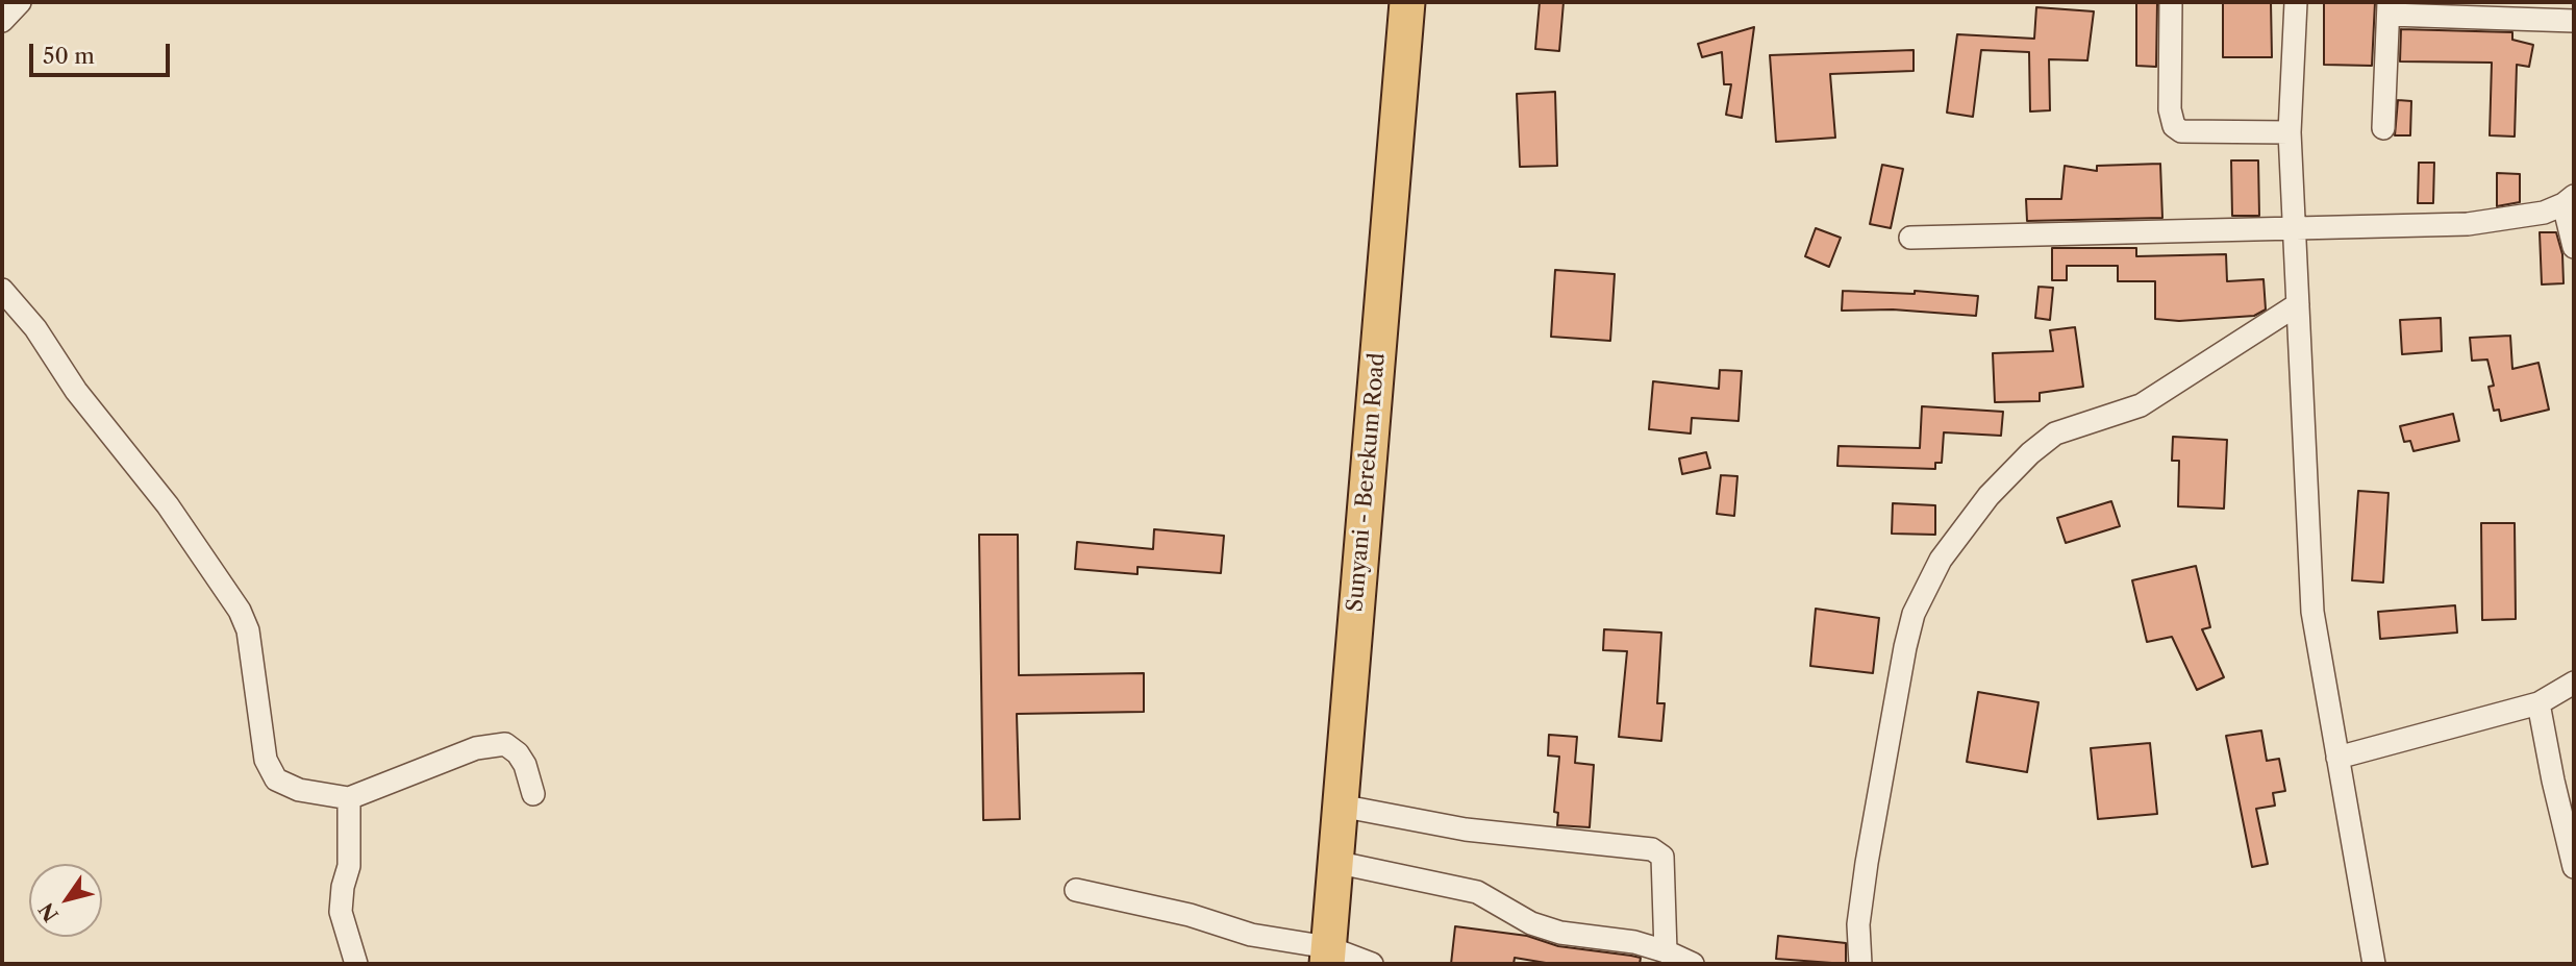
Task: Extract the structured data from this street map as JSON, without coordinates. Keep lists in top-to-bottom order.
{
  "streets": {
    "main road": ["Sunyani - Berekum Road"]
  },
  "scale_bar": "50 m",
  "north": "bottom left"
}
